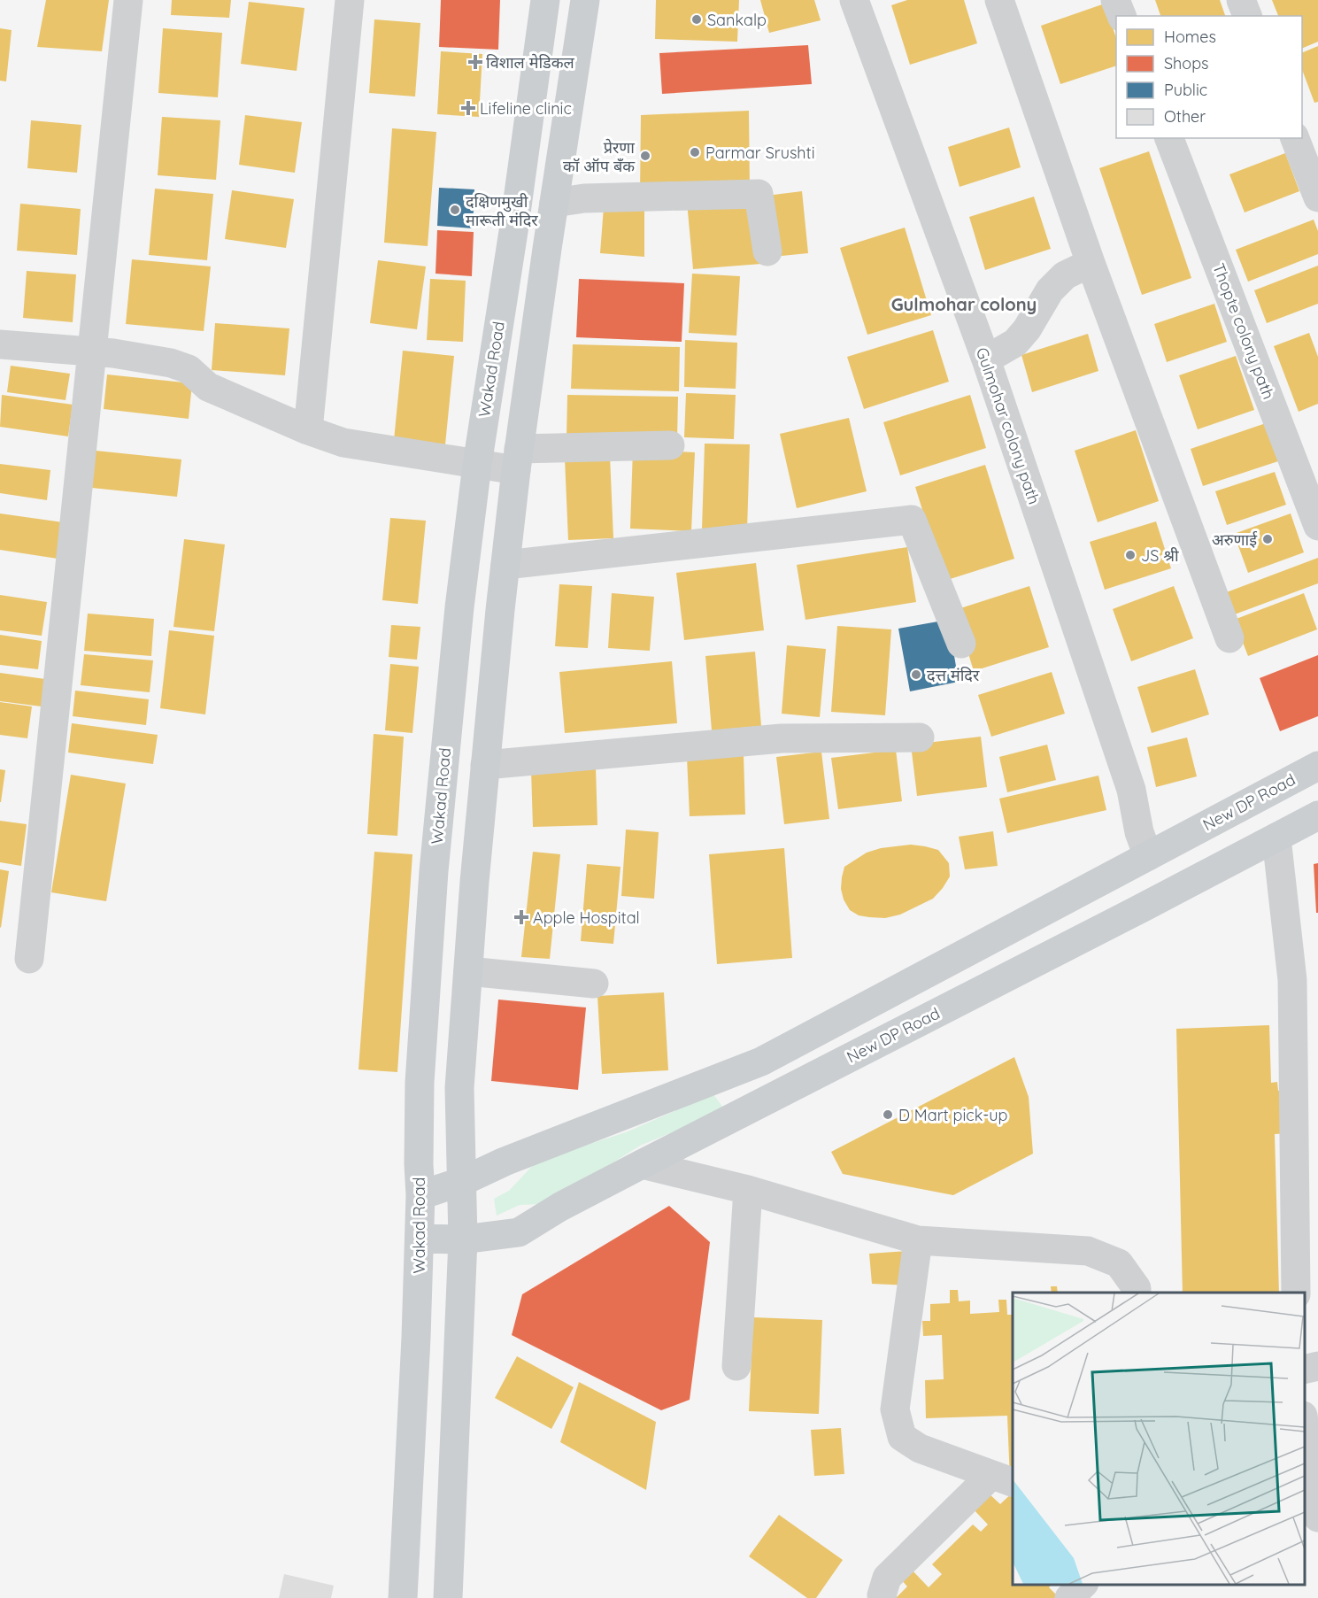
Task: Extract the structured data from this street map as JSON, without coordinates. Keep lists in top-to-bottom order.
{
  "streets": {
    "main road": ["Wakad Road", "New DP Road"],
    "street": ["Thopte colony path", "Gulmohar colony path"]
  },
  "crossings": [
    ["Wakad Road", "New DP Road"],
    ["Gulmohar colony path", "New DP Road"]
  ],
  "districts": ["Gulmohar colony"],
  "places": {
    "other": [
      "Sankalp",
      "Parmar Srushti",
      "प्रेरणा कॉ ऑप बँक",
      "दक्षिणमुखी मारूती मंदिर",
      "अरुणाई",
      "JS श्री",
      "दत्त मंदिर",
      "D Mart pick-up"
    ],
    "health": ["विशाल मेडिकल", "Lifeline clinic", "Apple Hospital"]
  },
  "legend": [
    "Homes",
    "Shops",
    "Public",
    "Other"
  ]
}
